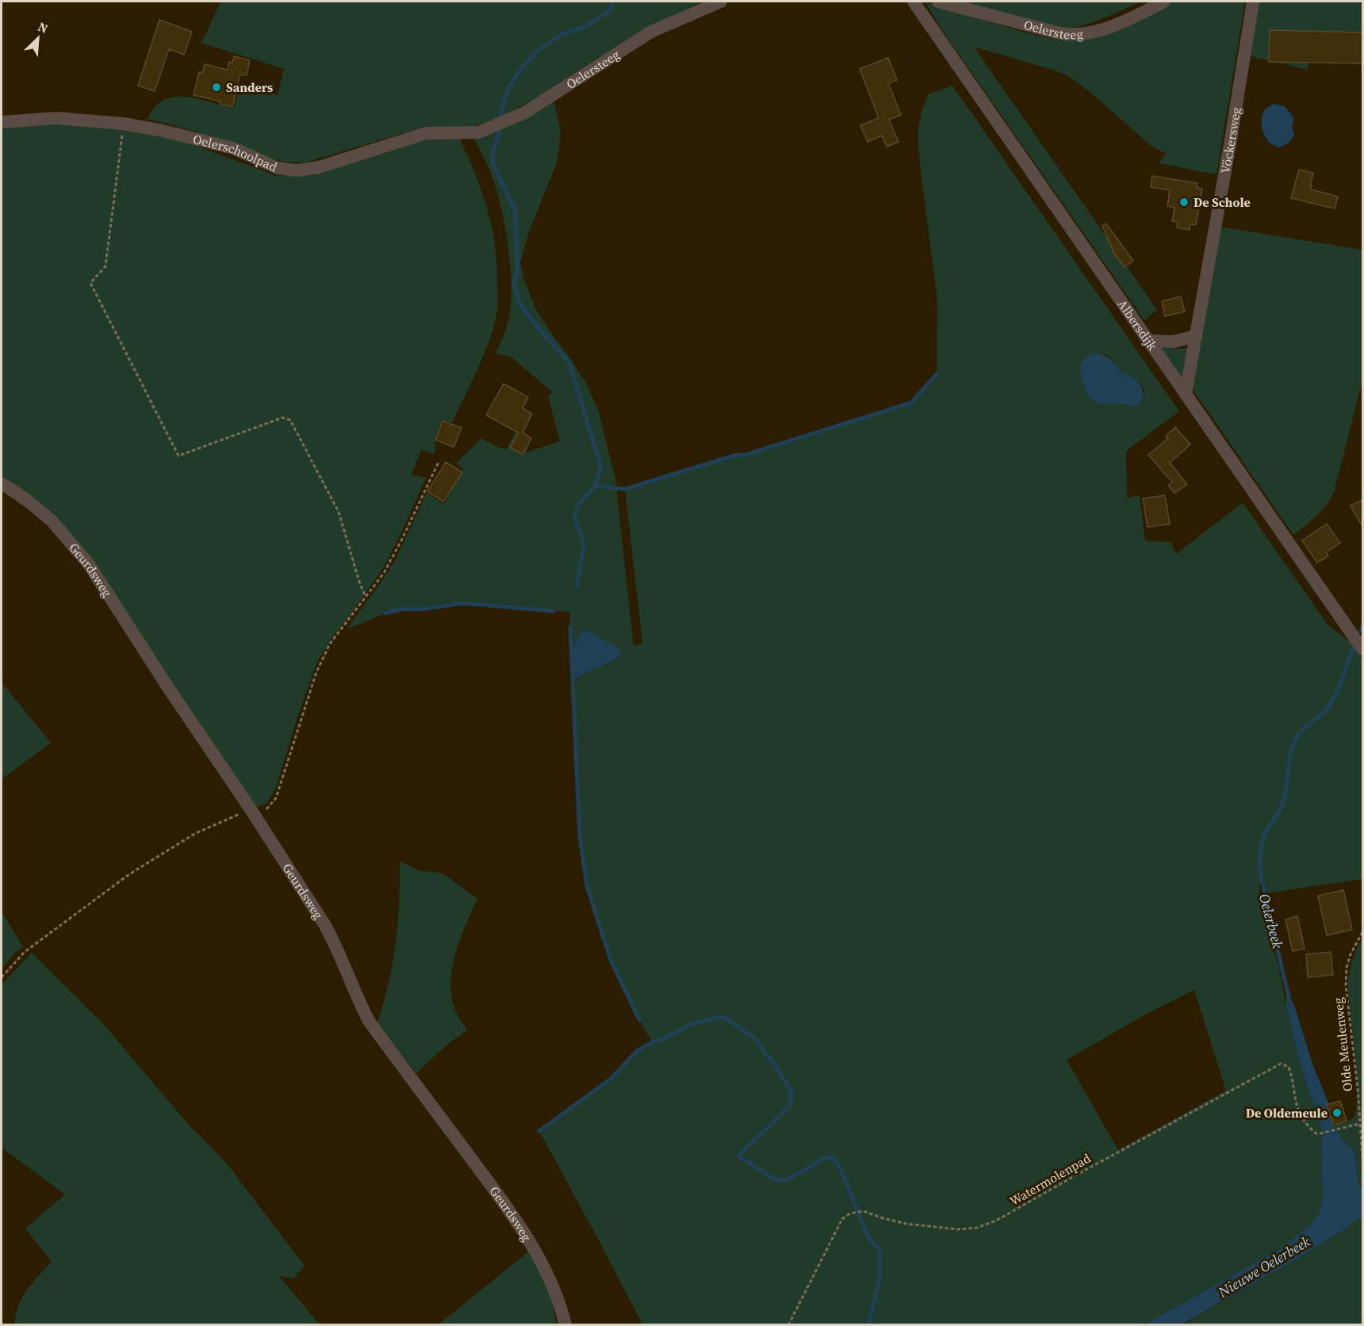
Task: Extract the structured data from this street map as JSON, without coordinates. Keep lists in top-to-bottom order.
{
  "streets": {
    "street": [
      "Oelersteeg",
      "Vöckersweg",
      "Oelerschoolpad",
      "Albersdijk",
      "Geurdsweg"
    ],
    "path": ["Olde Meulenweg", "Watermolenpad"]
  },
  "crossings": [
    ["Oelersteeg", "Oelerschoolpad"],
    ["Vöckersweg", "Albersdijk"],
    ["Olde Meulenweg", "Watermolenpad"]
  ],
  "water": ["Oelerbeek", "Nieuwe Oelerbeek"],
  "places": ["Sanders", "De Schole", "De Oldemeule"],
  "north": "top right"
}
